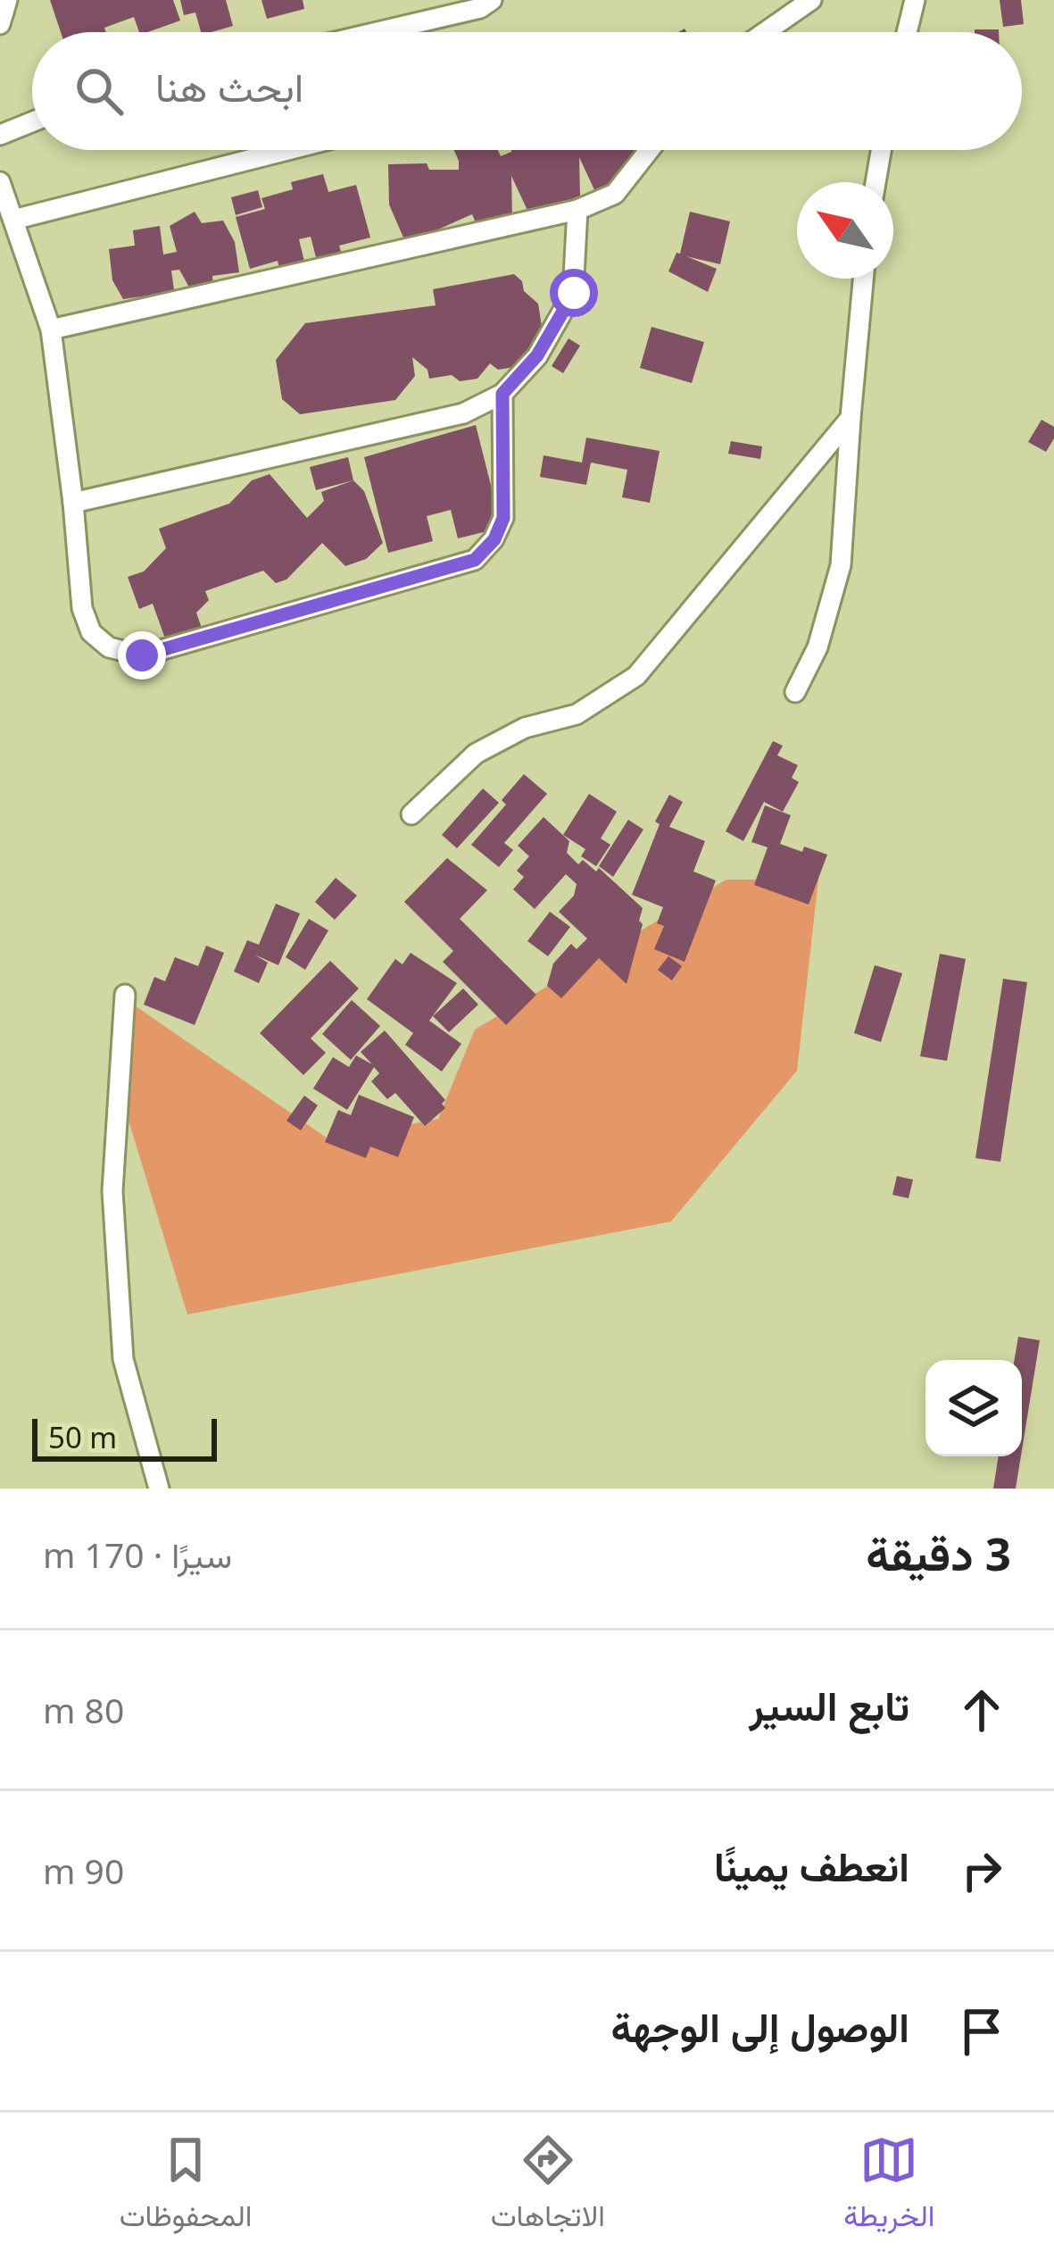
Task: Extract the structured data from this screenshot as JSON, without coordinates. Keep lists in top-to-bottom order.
{
  "scale_bar": "50 m",
  "north": "top left",
  "page": {
    "search": "ابحث هنا",
    "scale": "50 m",
    "heading": ["3 دقيقة", "سيرًا · 170 m"],
    "list": [
      ["تابع السير", "80 m"],
      ["انعطف يمينًا", "90 m"],
      "الوصول إلى الوجهة"
    ],
    "nav": ["الخريطة", "الاتجاهات", "المحفوظات"]
  }
}
